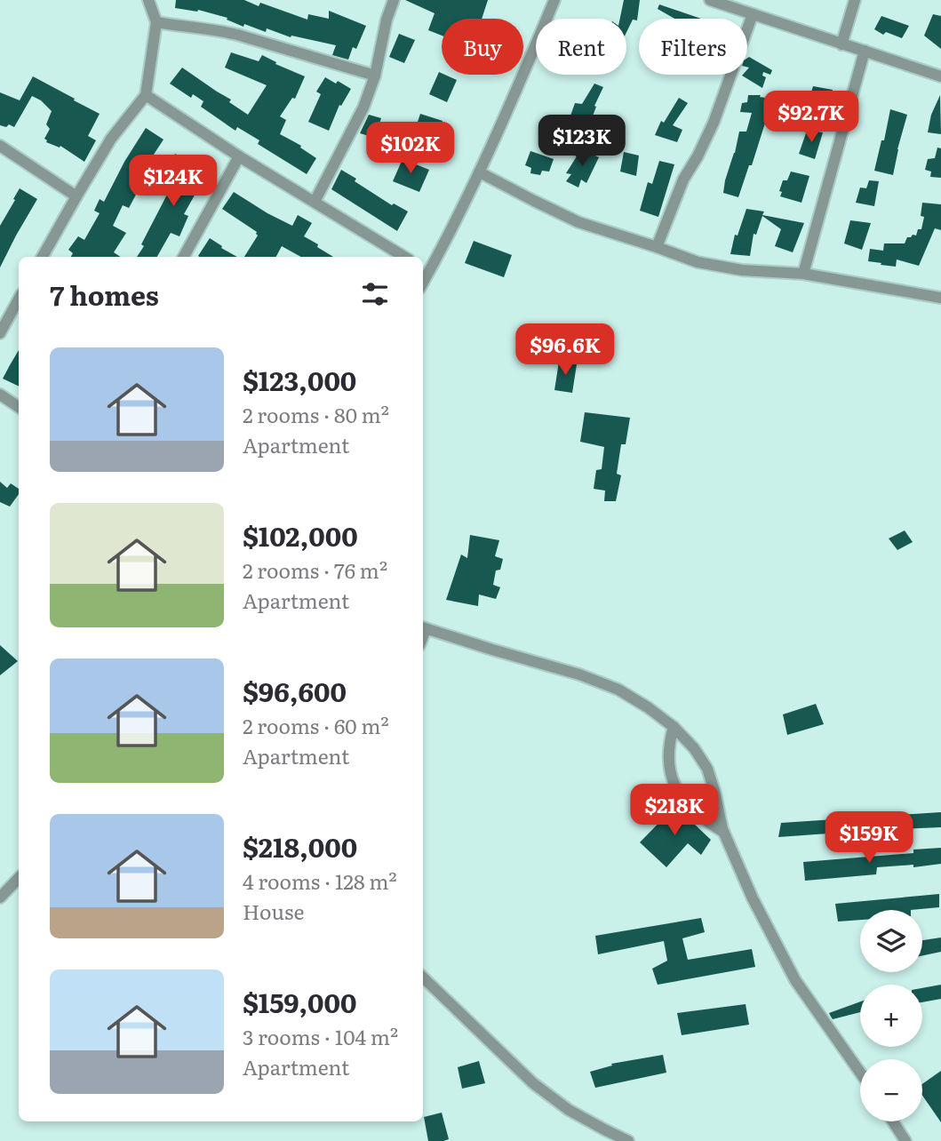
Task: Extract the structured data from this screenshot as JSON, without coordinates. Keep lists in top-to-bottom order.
{
  "page": {
    "chip": ["Buy", "Rent", "Filters"],
    "price": [
      "$92.7K",
      "$123K",
      "$102K",
      "$124K",
      "$96.6K",
      "$218K",
      "$159K"
    ],
    "heading": "7 homes",
    "list": [
      {
        "name": "$123,000",
        "note": "2 rooms · 80 m² · Apartment"
      },
      {
        "name": "$102,000",
        "note": "2 rooms · 76 m² · Apartment"
      },
      {
        "name": "$96,600",
        "note": "2 rooms · 60 m² · Apartment"
      },
      {
        "name": "$218,000",
        "note": "4 rooms · 128 m² · House"
      },
      {
        "name": "$159,000",
        "note": "3 rooms · 104 m² · Apartment"
      }
    ],
    "map_buttons": ["+", "−"]
  }
}
